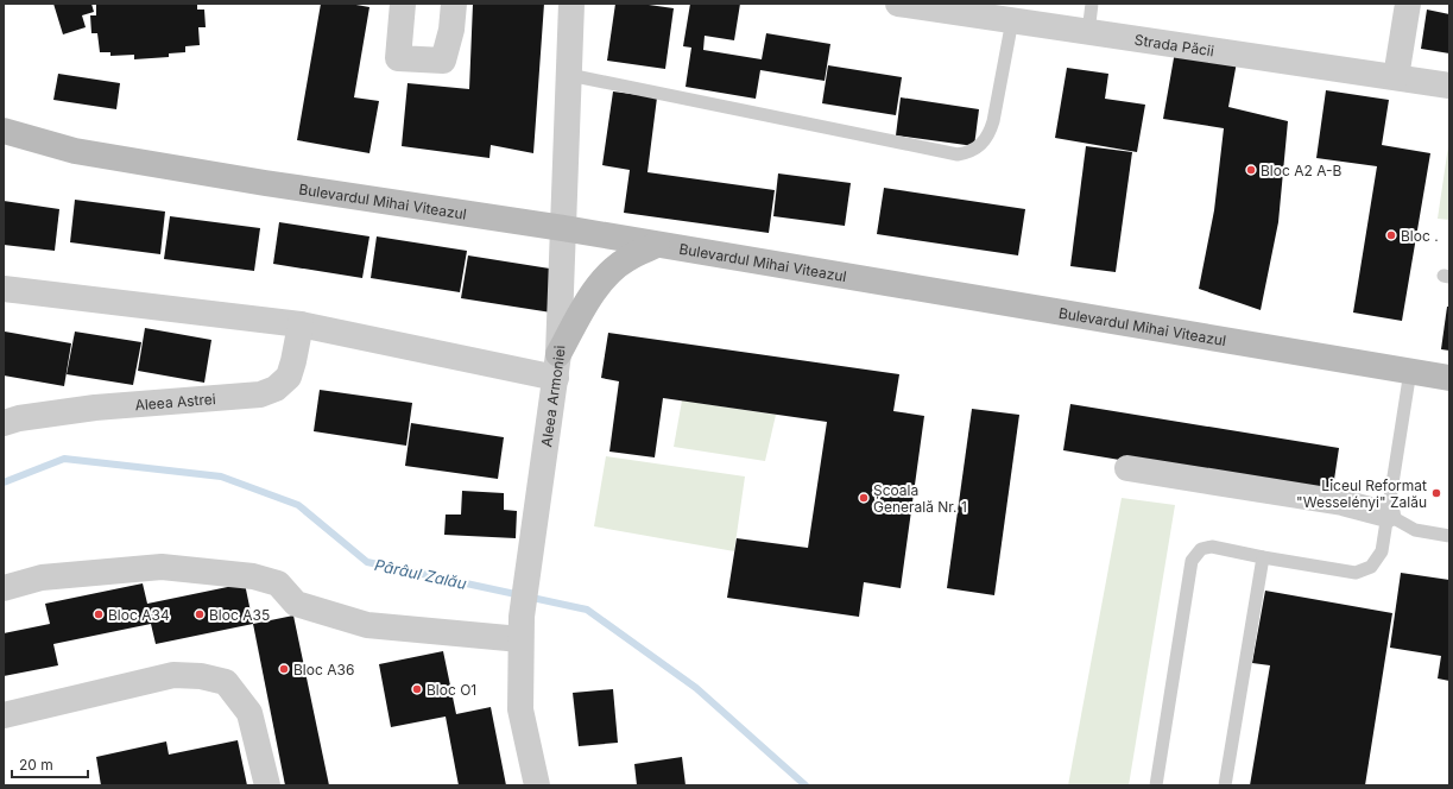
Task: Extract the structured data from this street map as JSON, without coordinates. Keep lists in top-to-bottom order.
{
  "streets": {
    "main road": ["Bulevardul Mihai Viteazul"],
    "street": ["Strada Păcii", "Aleea Armoniei", "Aleea Astrei"]
  },
  "crossings": [
    ["Bulevardul Mihai Viteazul", "Aleea Armoniei"]
  ],
  "water": ["Pârâul Zalău"],
  "places": [
    "Bloc A2 A-B",
    "Bloc .",
    "Liceul Reformat \"Wesselényi\" Zalău",
    "Școala Generală Nr. 1",
    "Bloc A34",
    "Bloc A35",
    "Bloc A36",
    "Bloc O1"
  ],
  "scale_bar": "20 m"
}
